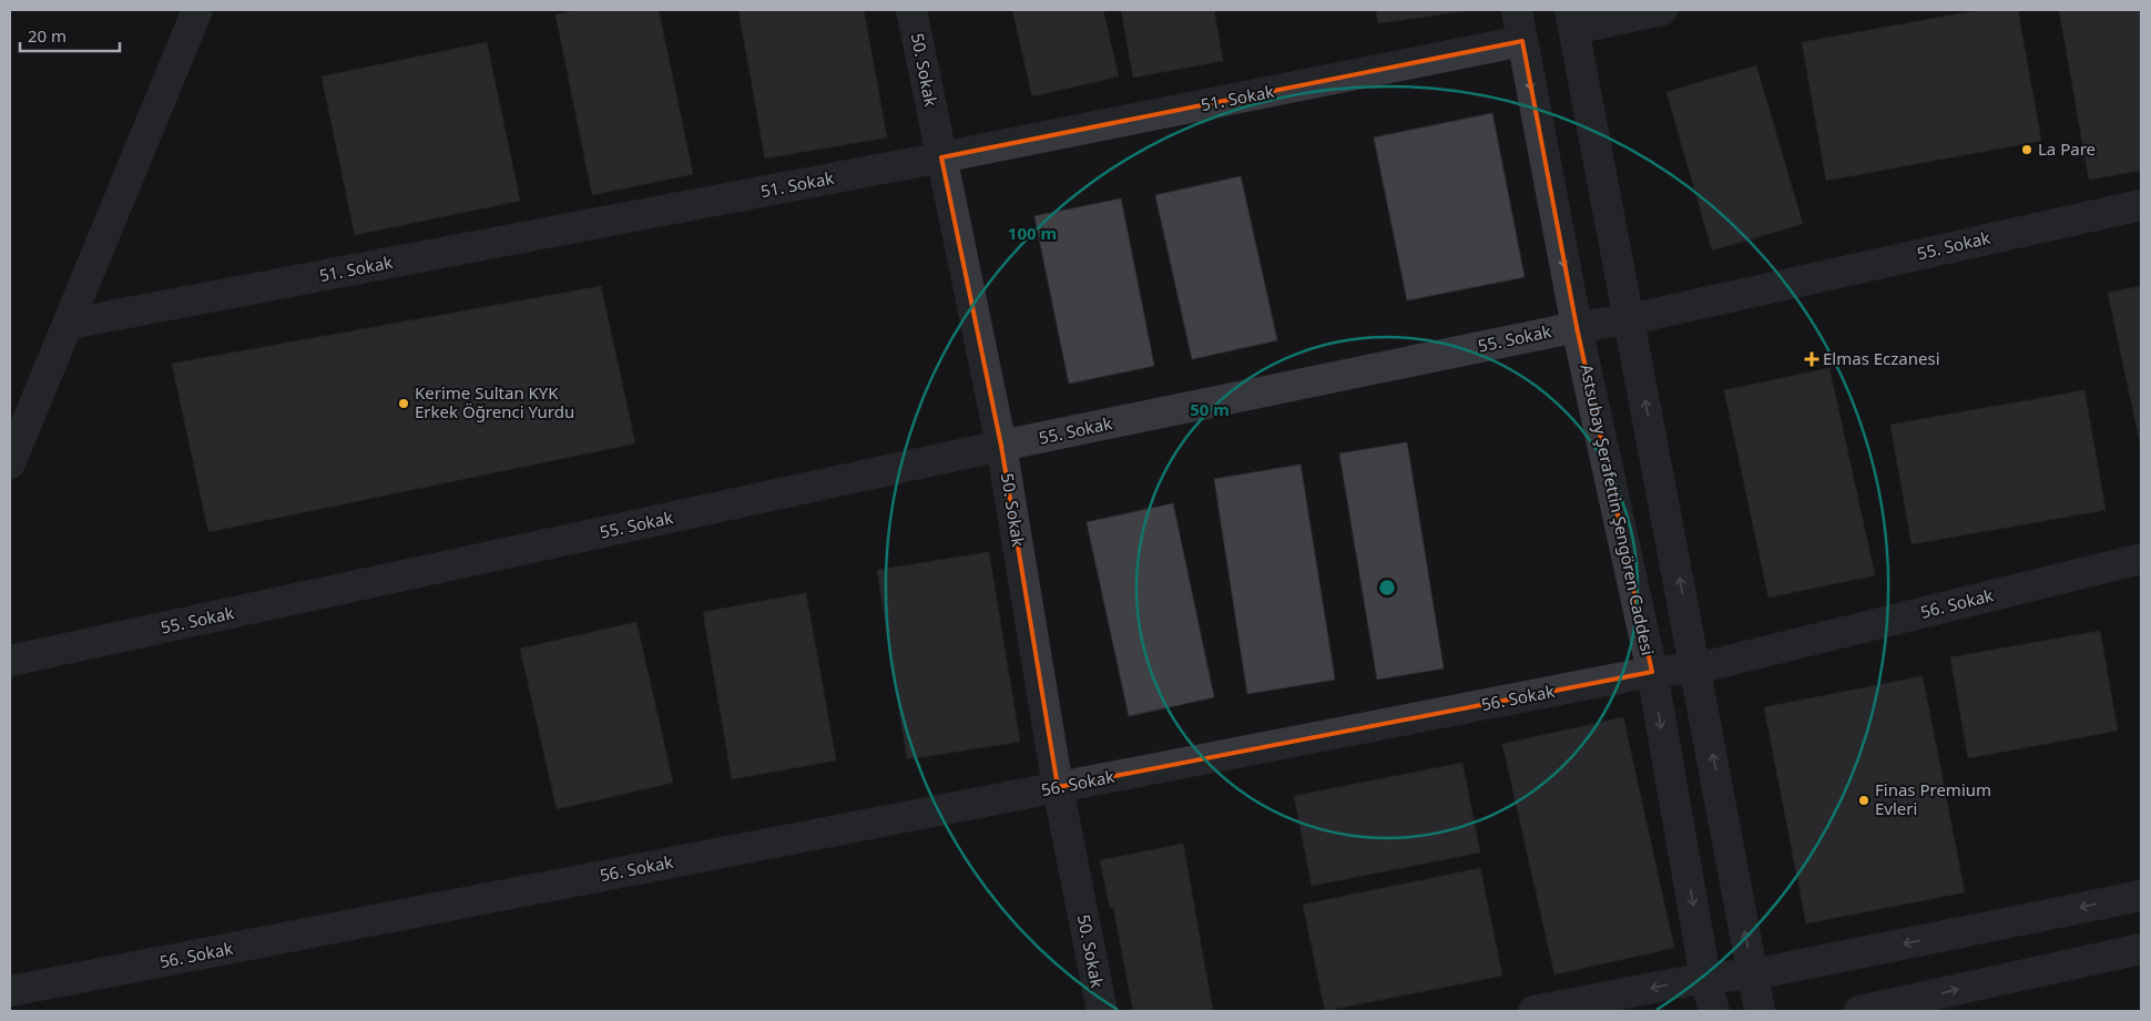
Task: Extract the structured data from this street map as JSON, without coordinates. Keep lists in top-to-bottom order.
{
  "streets": {
    "street": [
      "50. Sokak",
      "51. Sokak",
      "55. Sokak",
      "Astsubay Şerafettin Şengören Caddesi",
      "56. Sokak"
    ]
  },
  "crossings": [
    ["50. Sokak", "51. Sokak"],
    ["50. Sokak", "55. Sokak"],
    ["50. Sokak", "56. Sokak"],
    ["51. Sokak", "Astsubay Şerafettin Şengören Caddesi"],
    ["55. Sokak", "Astsubay Şerafettin Şengören Caddesi"],
    ["Astsubay Şerafettin Şengören Caddesi", "56. Sokak"]
  ],
  "places": {
    "other": ["La Pare", "Kerime Sultan KYK Erkek Öğrenci Yurdu", "Finas Premium Evleri"],
    "health": ["Elmas Eczanesi"]
  },
  "scale_bar": "20 m",
  "rings": ["100 m", "50 m"]
}
